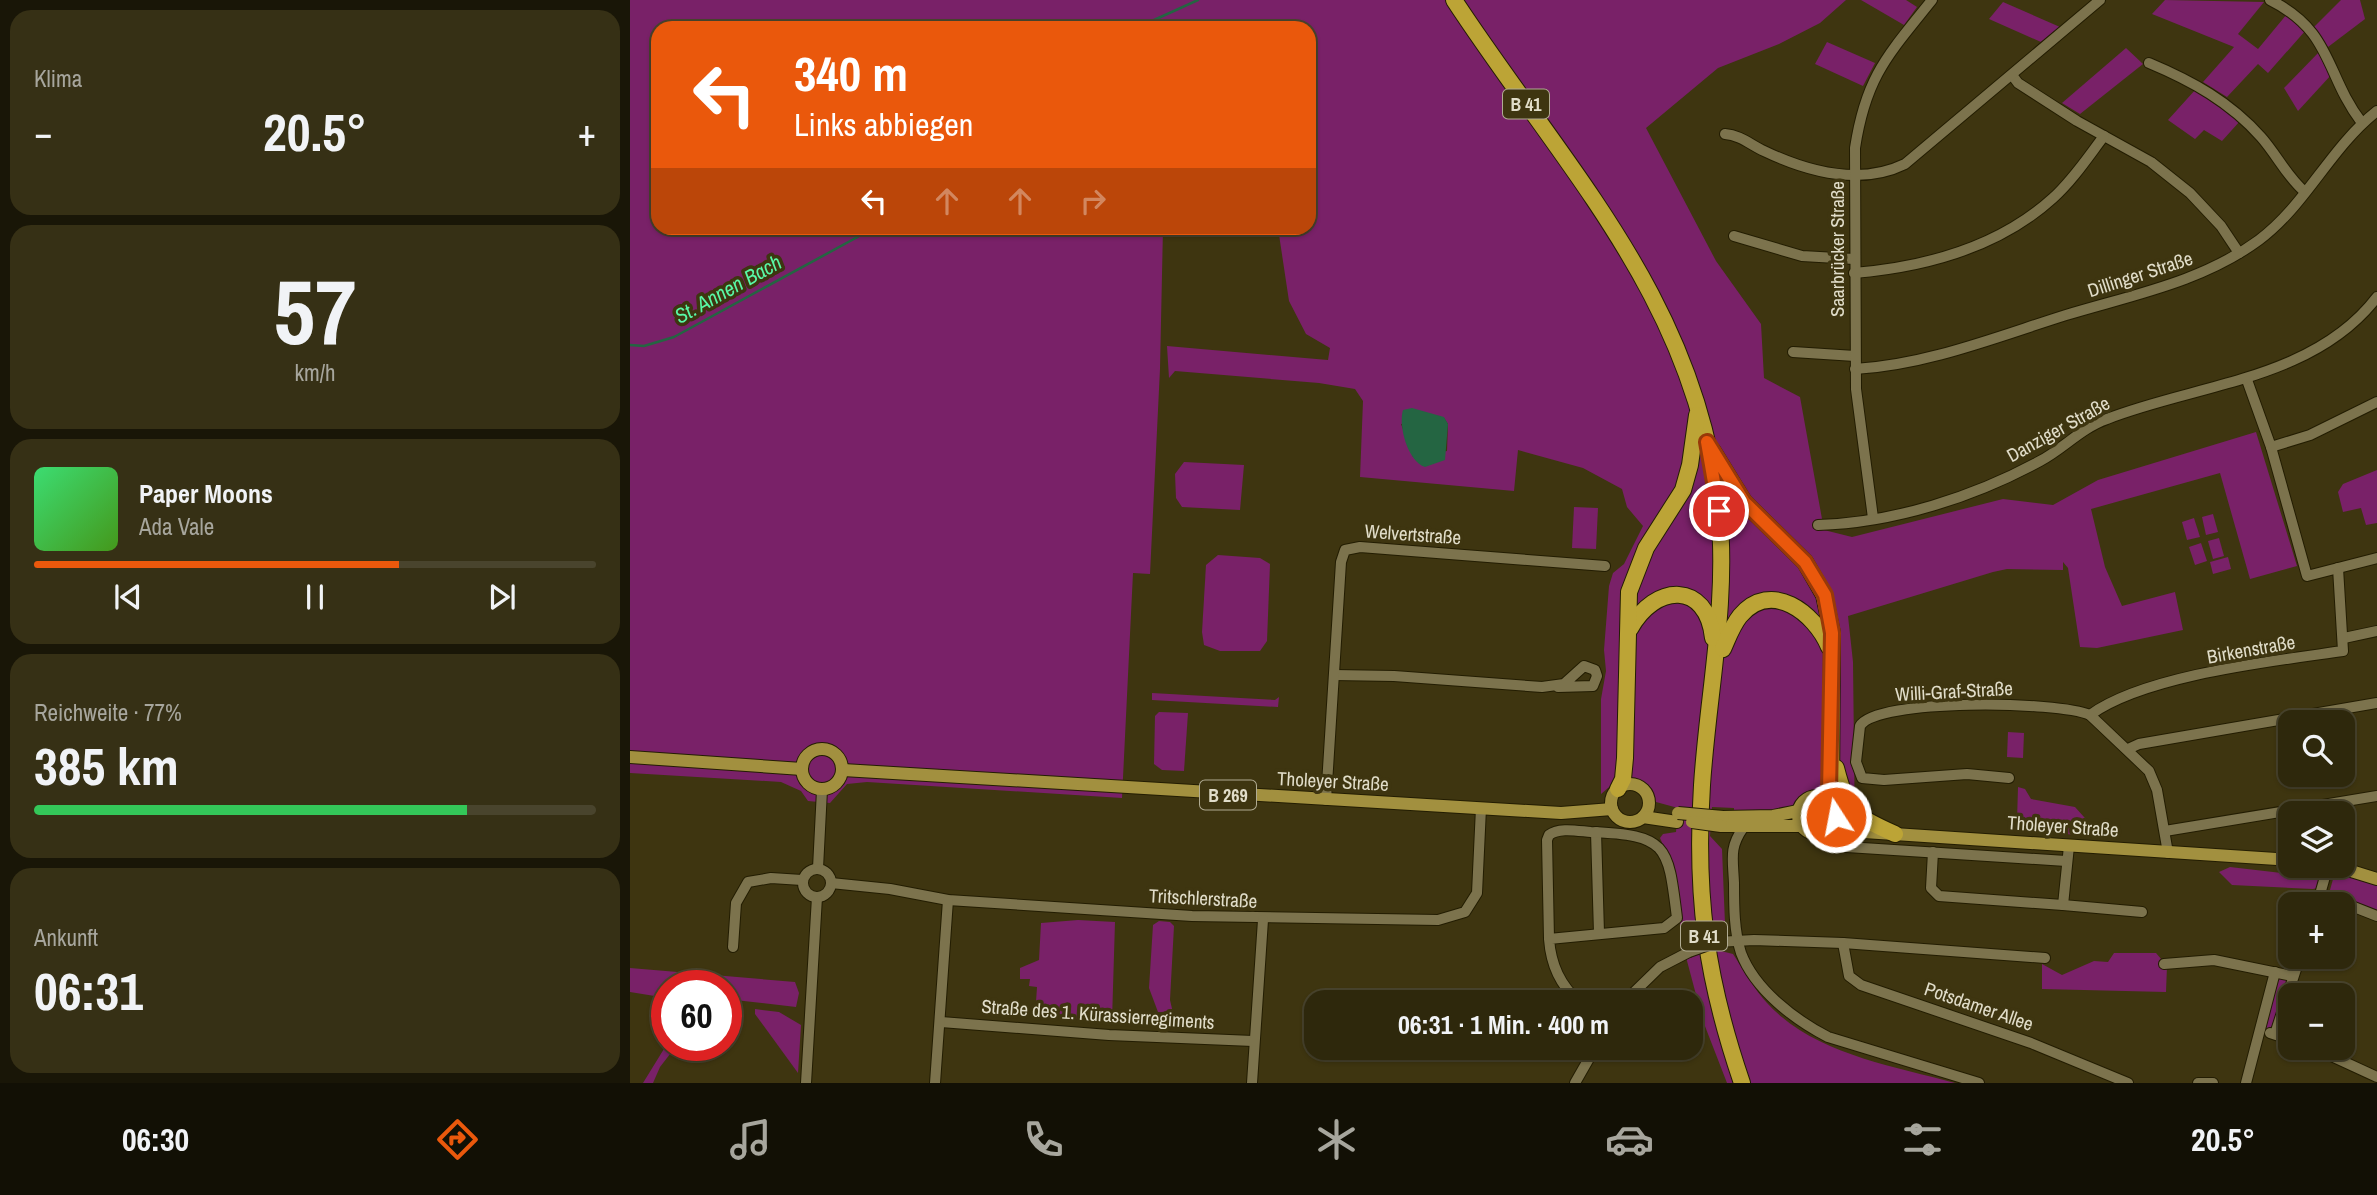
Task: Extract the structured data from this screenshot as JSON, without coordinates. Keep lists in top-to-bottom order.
{
  "streets": {
    "highway": ["B 41"],
    "main road": ["Tholeyer Straße", "B 269"],
    "street": [
      "Saarbrücker Straße",
      "Dillinger Straße",
      "Danziger Straße",
      "Welvertstraße",
      "Birkenstraße",
      "Willi-Graf-Straße",
      "Tritschlerstraße",
      "Potsdamer Allee",
      "Straße des 1. Kürassierregiments"
    ]
  },
  "crossings": [
    ["Saarbrücker Straße", "Dillinger Straße"],
    ["Saarbrücker Straße", "Danziger Straße"],
    ["Welvertstraße", "Tholeyer Straße"],
    ["Birkenstraße", "Willi-Graf-Straße"],
    ["Willi-Graf-Straße", "Tholeyer Straße"],
    ["Tholeyer Straße", "B 269"],
    ["Tholeyer Straße", "Tritschlerstraße"]
  ],
  "water": ["St. Annen Bach"],
  "page": {
    "tile": [
      "Klima",
      ["57", "km/h"],
      ["Reichweite · 77%", "385 km"],
      ["Ankunft", "06:31"]
    ],
    "turn": ["340 m", "Links abbiegen"],
    "heat": ["−", "20.5°", "+"],
    "song": ["Paper Moons", "Ada Vale"],
    "map_buttons": ["+", "−"],
    "limit": "60",
    "trip": "06:31 · 1 Min. · 400 m",
    "tabs": ["06:30", "20.5°"]
  }
}
